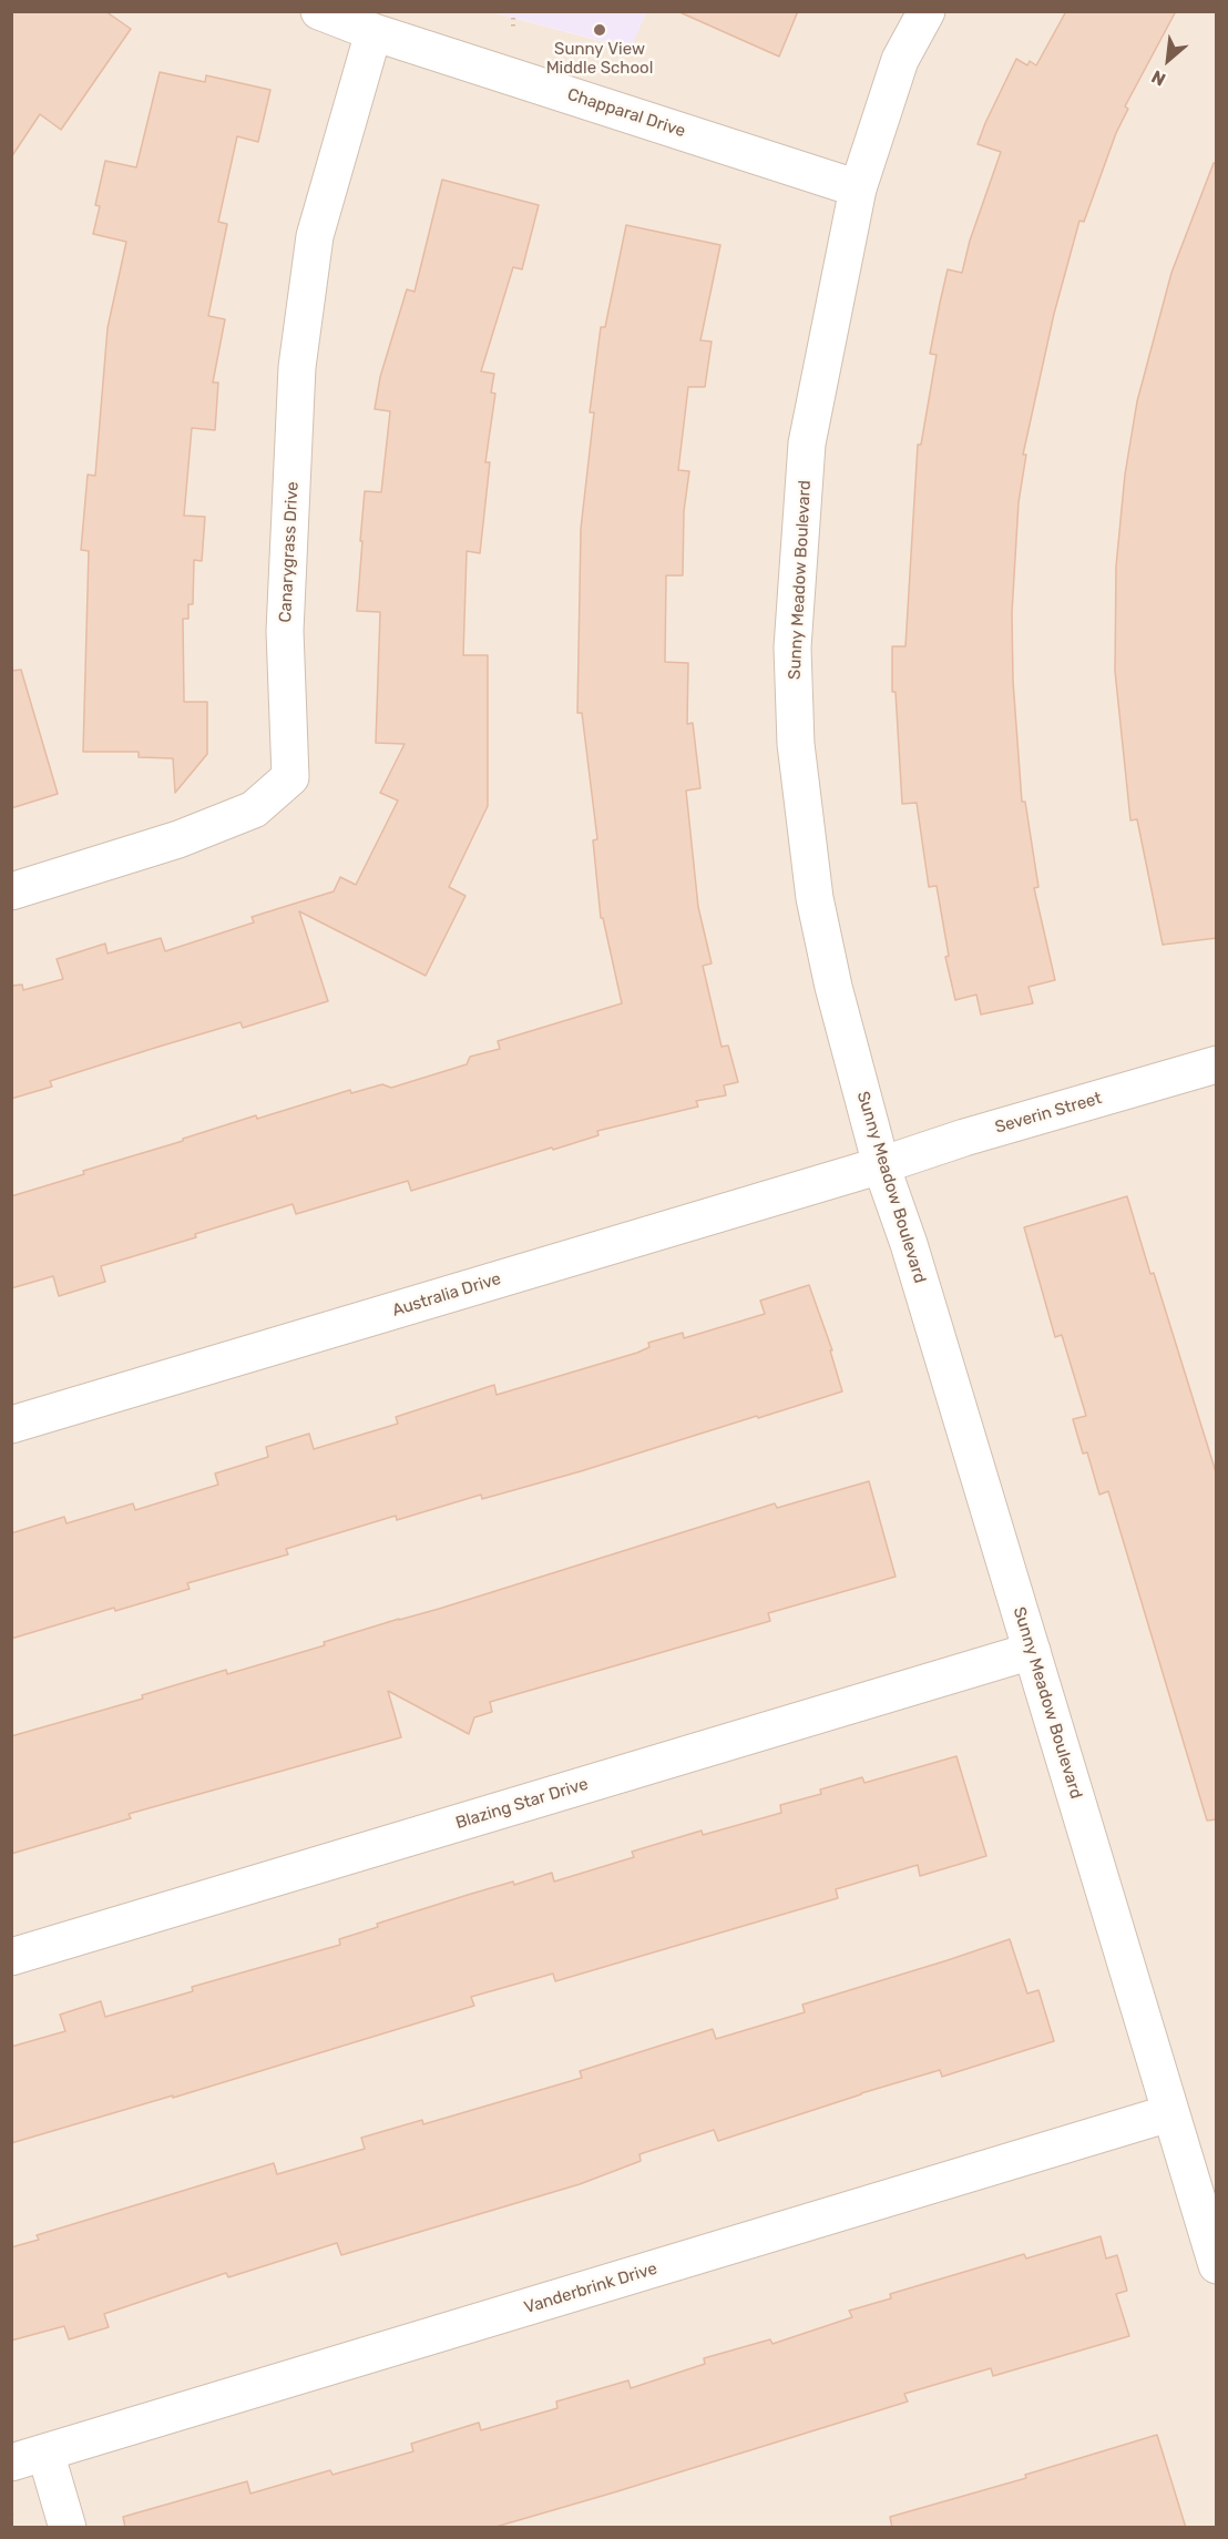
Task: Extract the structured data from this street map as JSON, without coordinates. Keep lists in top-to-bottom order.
{
  "streets": {
    "street": [
      "Chapparal Drive",
      "Canarygrass Drive",
      "Sunny Meadow Boulevard",
      "Severin Street",
      "Australia Drive",
      "Blazing Star Drive",
      "Vanderbrink Drive"
    ]
  },
  "crossings": [
    ["Chapparal Drive", "Canarygrass Drive"],
    ["Chapparal Drive", "Sunny Meadow Boulevard"],
    ["Sunny Meadow Boulevard", "Severin Street"],
    ["Sunny Meadow Boulevard", "Australia Drive"],
    ["Sunny Meadow Boulevard", "Blazing Star Drive"],
    ["Sunny Meadow Boulevard", "Vanderbrink Drive"],
    ["Severin Street", "Australia Drive"]
  ],
  "places": ["Sunny View Middle School"],
  "north": "bottom left"
}
